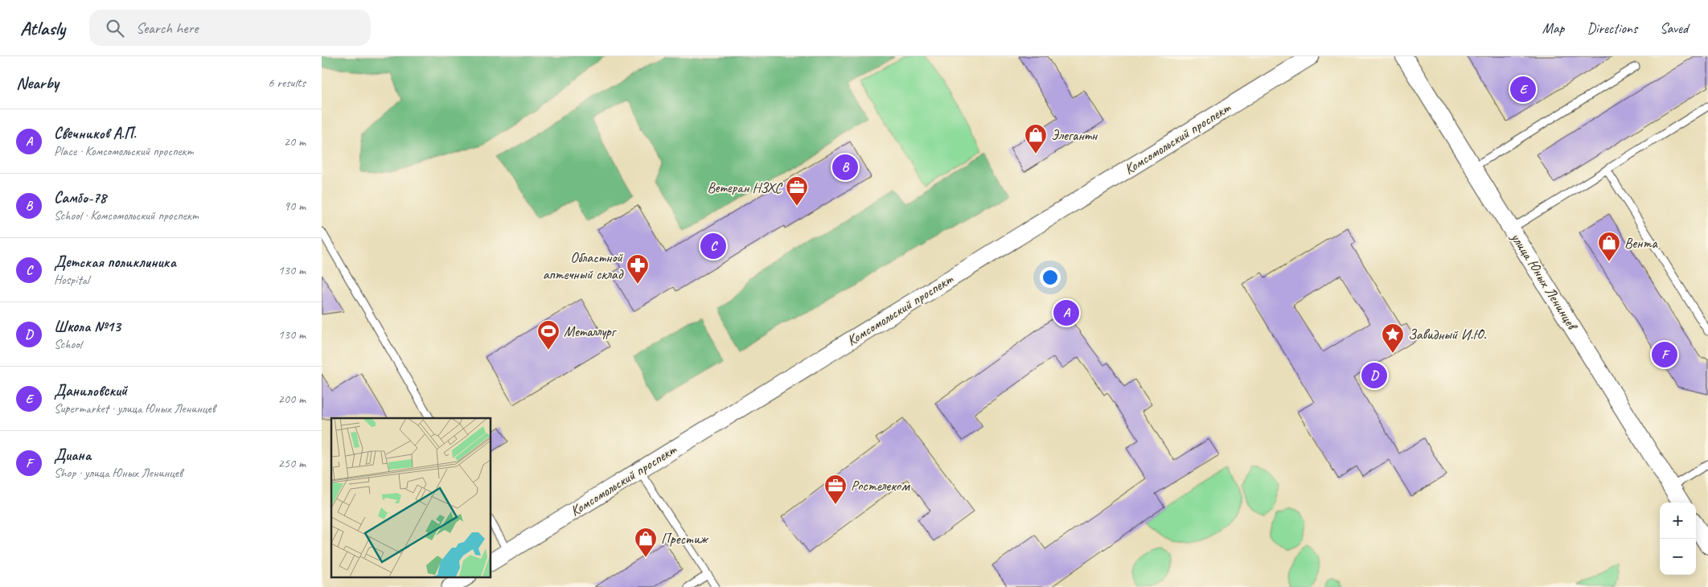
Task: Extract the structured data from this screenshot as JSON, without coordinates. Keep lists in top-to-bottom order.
{
  "streets": {
    "street": ["Комсомольский проспект", "улица Юных Ленинцев"]
  },
  "places": {
    "shop": ["Элегантн", "Вента", "Престиж"],
    "office": ["Ветеран НЗХС", "Ростелеком"],
    "pharmacy": ["Областной аптечный склад"],
    "sports": ["Металлург"],
    "place": ["Завидный И.Ю."]
  },
  "page": {
    "header": "Atlasly",
    "search": "Search here",
    "nav": ["Map", "Directions", "Saved"],
    "heading": ["Nearby", "6 results"],
    "pins": [
      "E",
      "B",
      "C",
      "A",
      "F",
      "D"
    ],
    "list": [
      {
        "mark": "A",
        "name": "Свечников А.П.",
        "note": "Place · Комсомольский проспект",
        "value": "20 m"
      },
      {
        "mark": "B",
        "name": "Самбо-78",
        "note": "School · Комсомольский проспект",
        "value": "90 m"
      },
      {
        "mark": "C",
        "name": "Детская поликлиника",
        "note": "Hospital",
        "value": "130 m"
      },
      {
        "mark": "D",
        "name": "Школа №13",
        "note": "School",
        "value": "130 m"
      },
      {
        "mark": "E",
        "name": "Даниловский",
        "note": "Supermarket · улица Юных Ленинцев",
        "value": "200 m"
      },
      {
        "mark": "F",
        "name": "Диана",
        "note": "Shop · улица Юных Ленинцев",
        "value": "250 m"
      }
    ],
    "map_buttons": ["+", "−"]
  }
}
